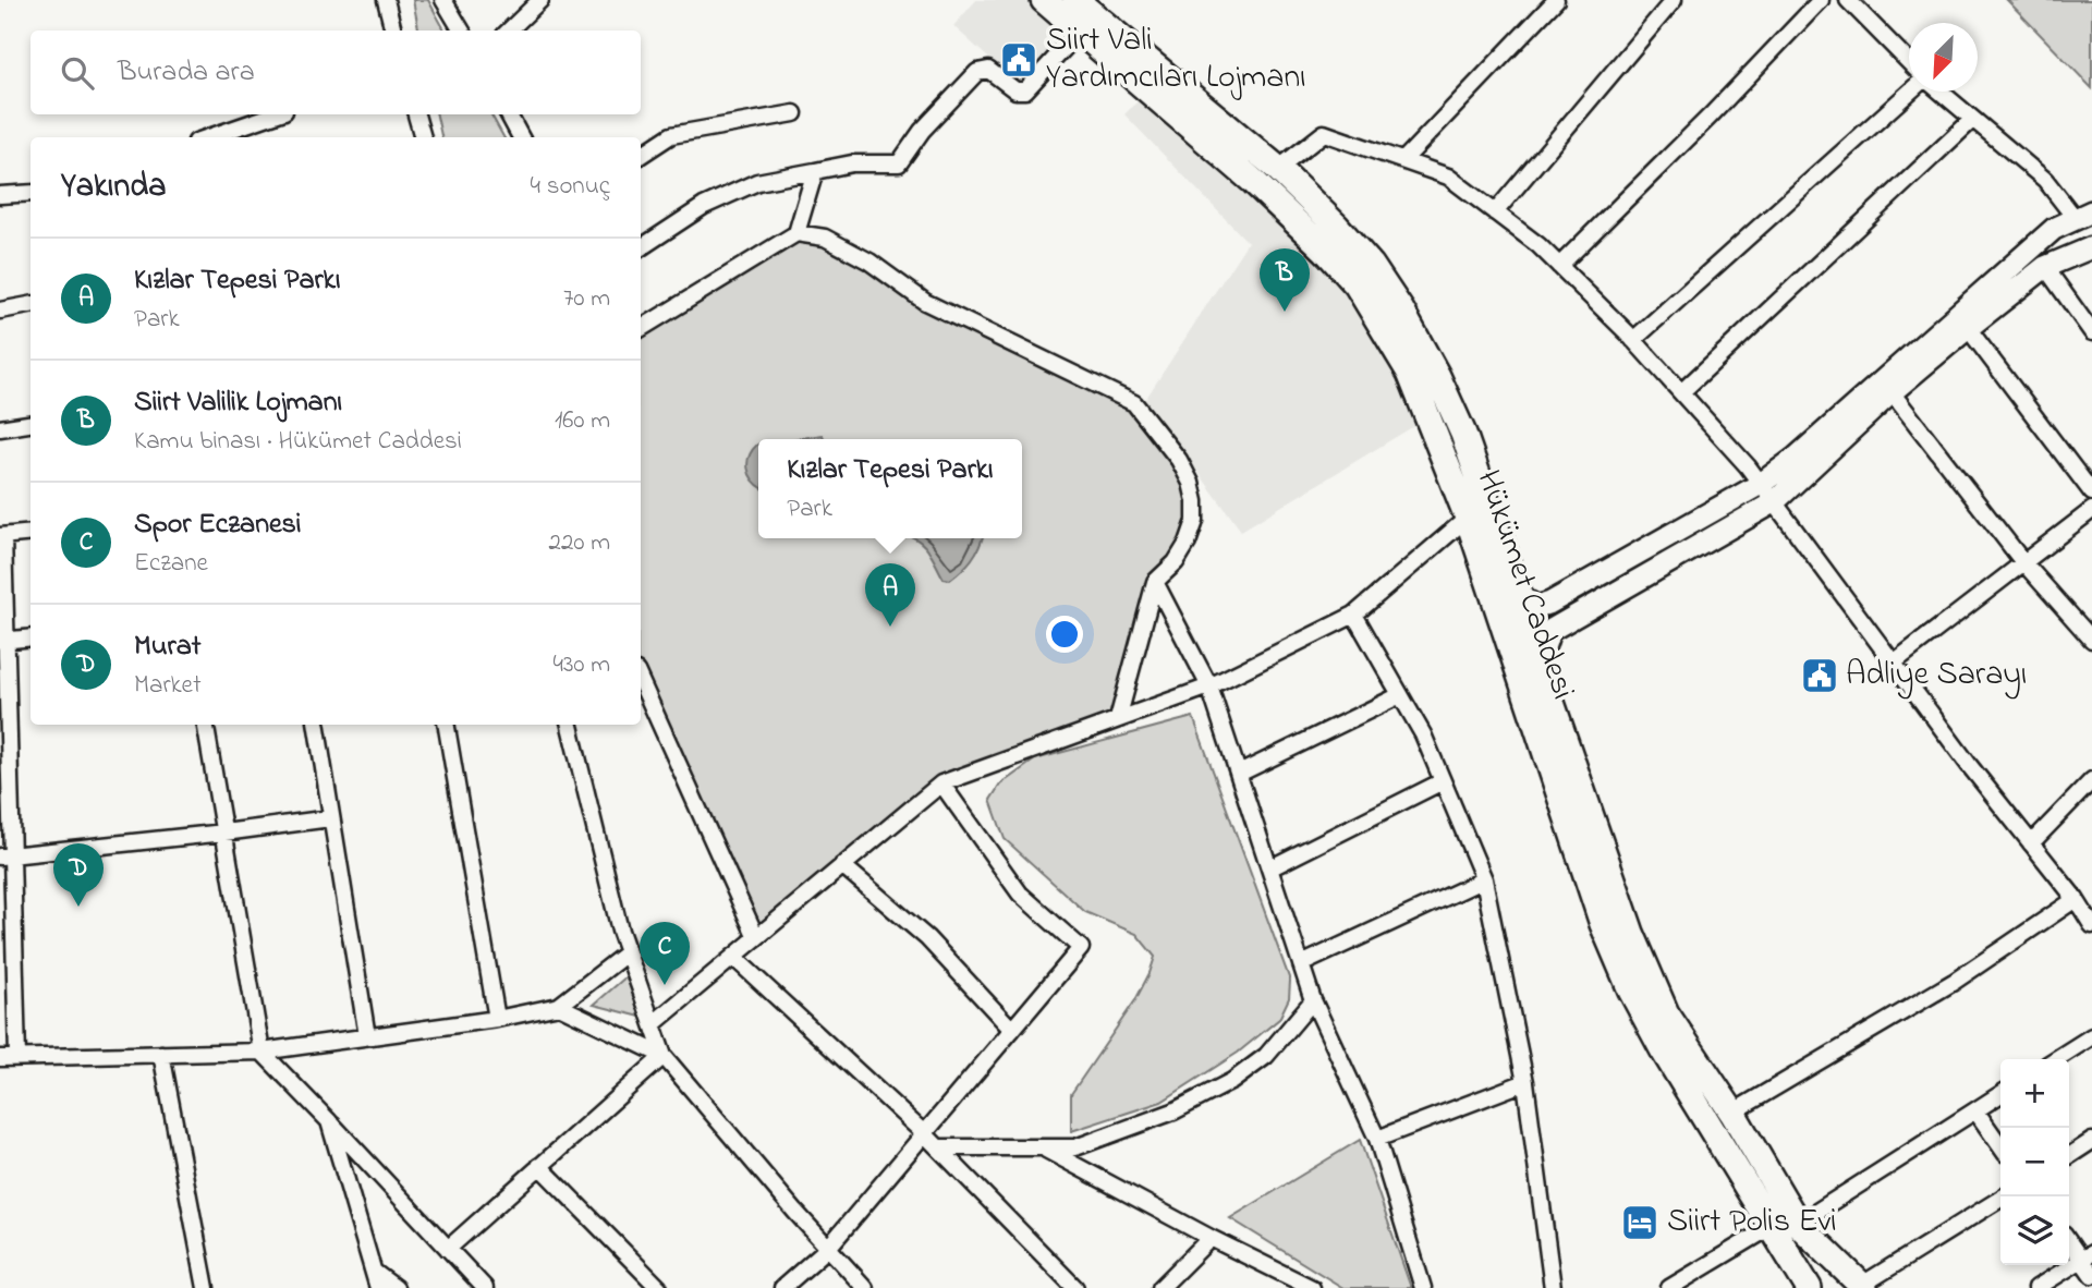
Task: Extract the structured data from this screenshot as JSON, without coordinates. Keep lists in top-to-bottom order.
{
  "streets": {
    "main road": ["Hükümet Caddesi"]
  },
  "places": {
    "public building": ["Siirt Vali Yardımcıları Lojmanı", "Adliye Sarayı"],
    "hotel": ["Siirt Polis Evi"]
  },
  "north": "bottom left",
  "page": {
    "search": "Burada ara",
    "heading": ["Yakında", "4 sonuç"],
    "list": [
      {
        "mark": "A",
        "name": "Kızlar Tepesi Parkı",
        "note": "Park",
        "value": "70 m"
      },
      {
        "mark": "B",
        "name": "Siirt Valilik Lojmanı",
        "note": "Kamu binası · Hükümet Caddesi",
        "value": "160 m"
      },
      {
        "mark": "C",
        "name": "Spor Eczanesi",
        "note": "Eczane",
        "value": "220 m"
      },
      {
        "mark": "D",
        "name": "Murat",
        "note": "Market",
        "value": "430 m"
      }
    ],
    "pins": [
      "B",
      "A",
      "D",
      "C"
    ],
    "popup": ["Kızlar Tepesi Parkı", "Park"],
    "map_buttons": ["+", "−"]
  }
}
